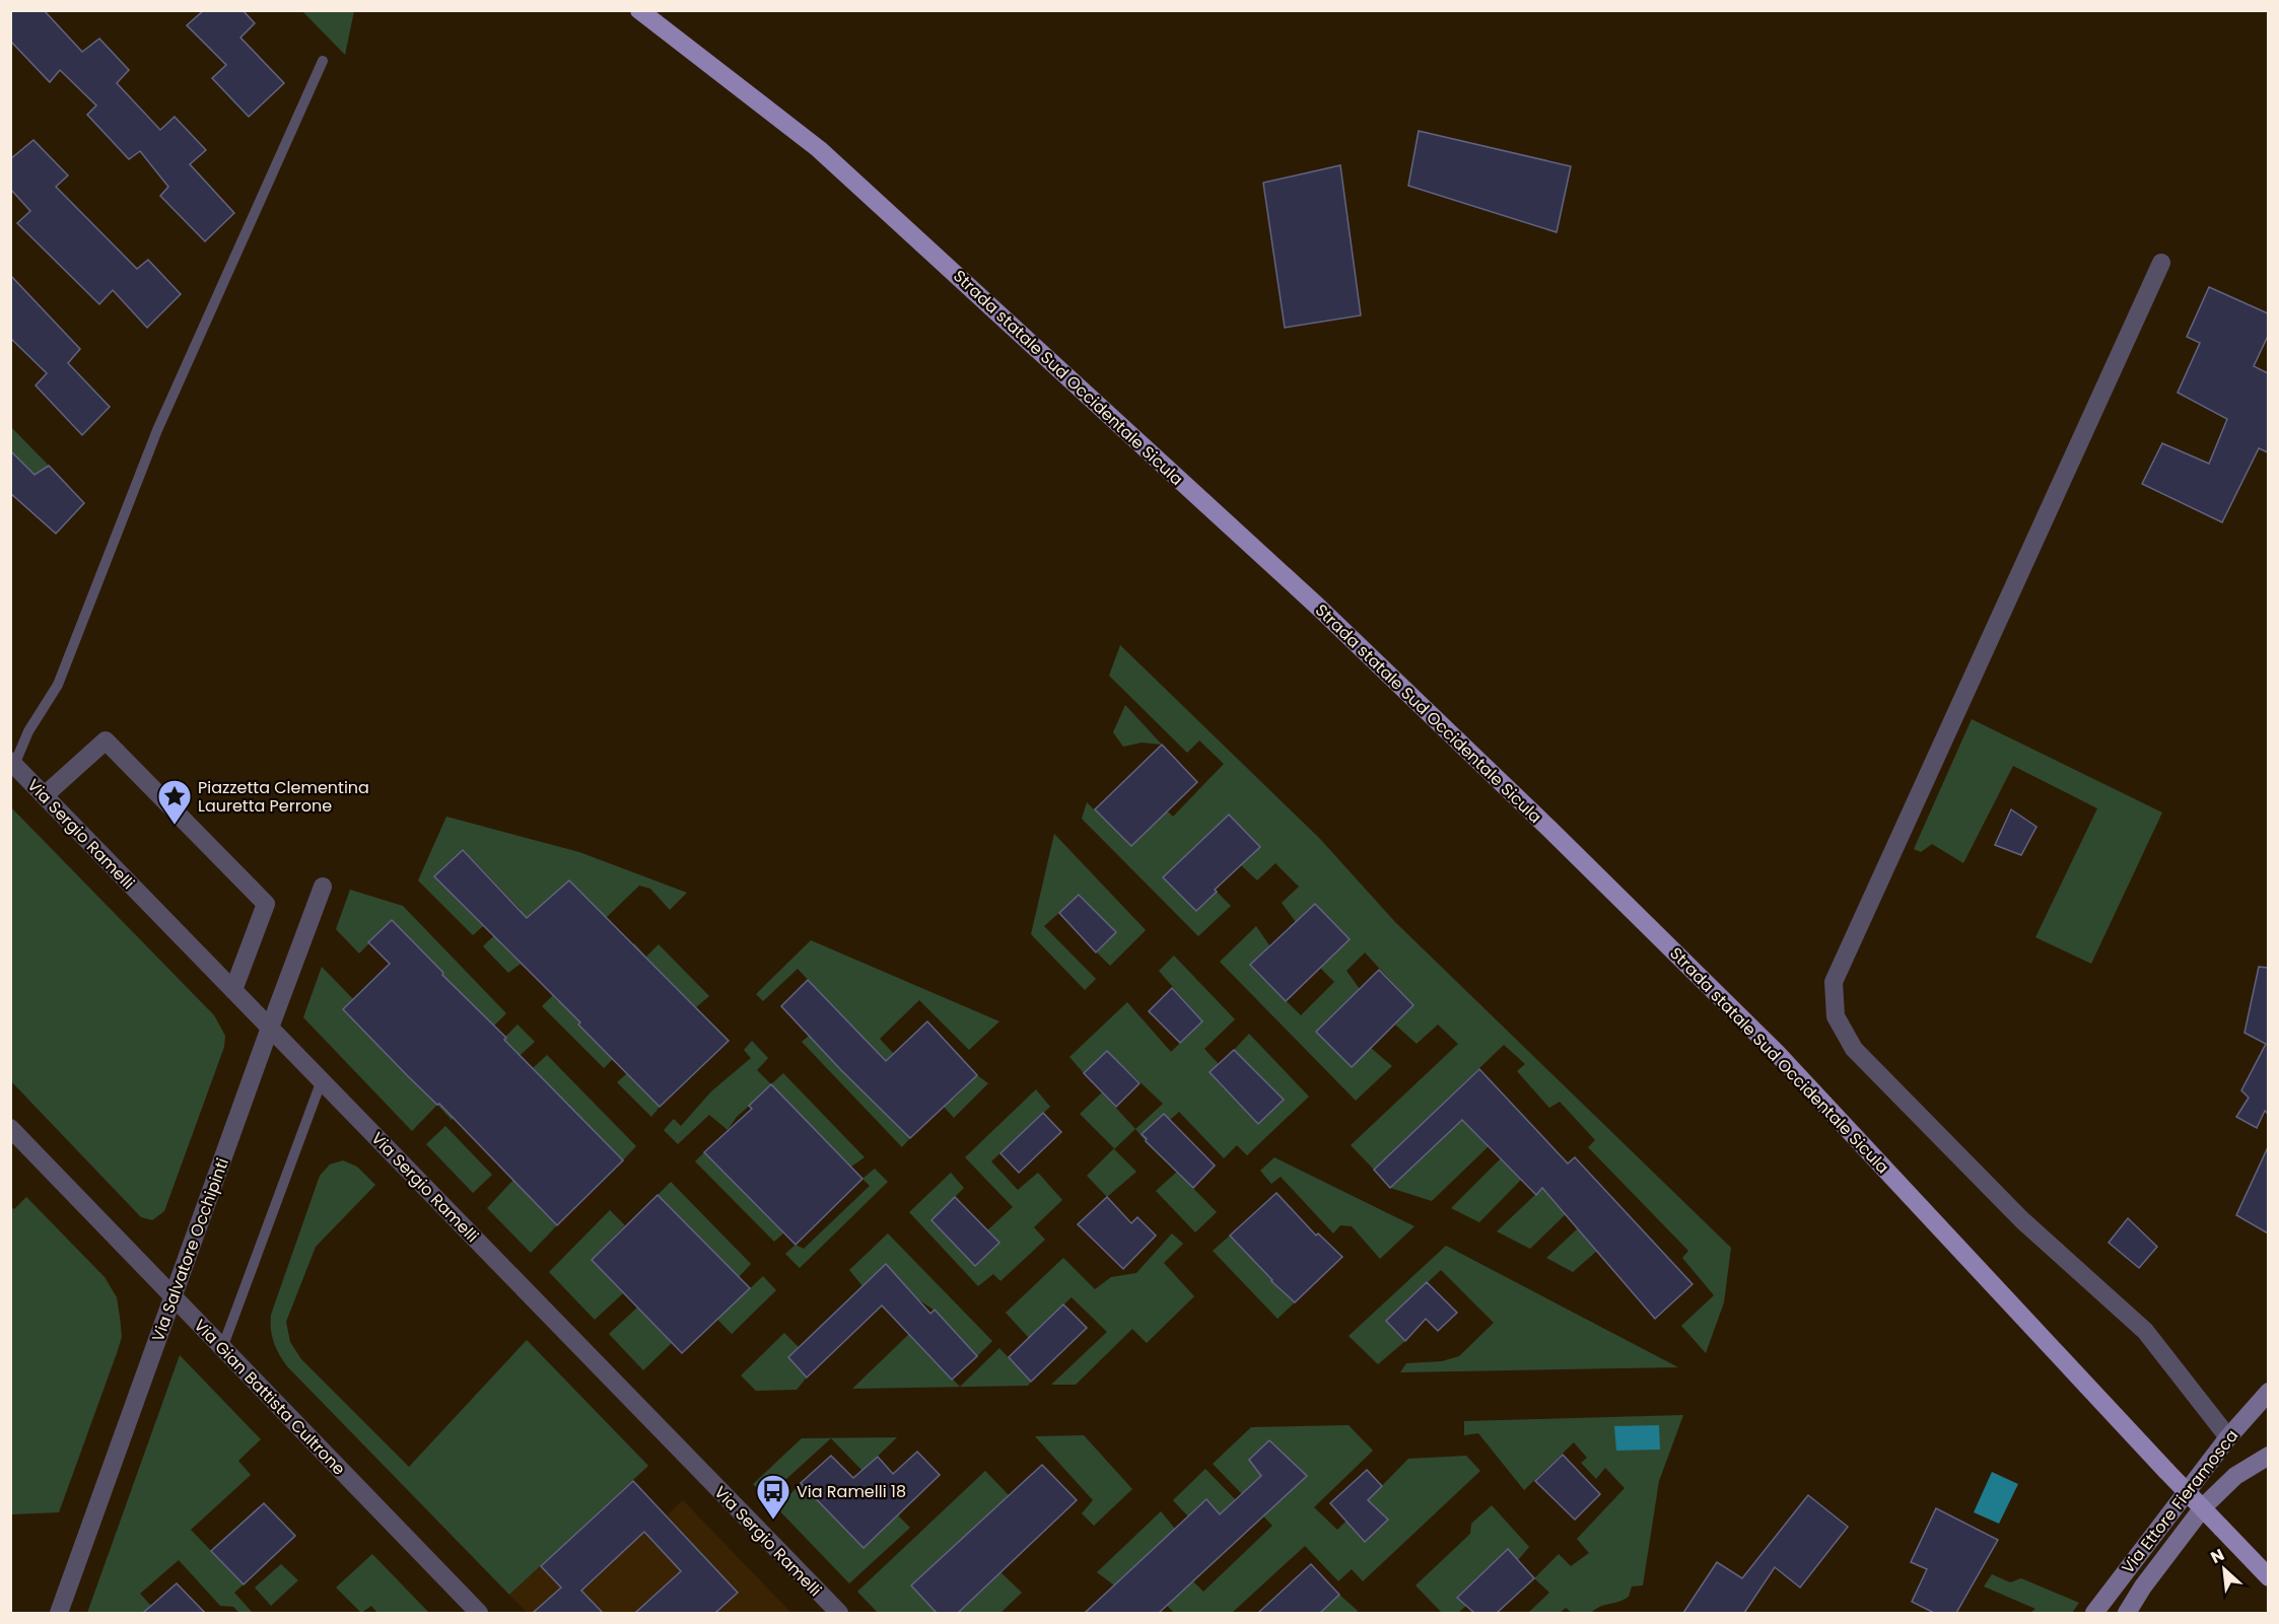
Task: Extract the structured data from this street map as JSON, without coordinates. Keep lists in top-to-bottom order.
{
  "streets": {
    "main road": ["Strada statale Sud Occidentale Sicula", "Via Ettore Fieramosca"],
    "street": ["Via Sergio Ramelli", "Via Salvatore Occhipinti", "Via Gian Battista Cultrone"]
  },
  "crossings": [
    ["Via Sergio Ramelli", "Via Salvatore Occhipinti"],
    ["Via Salvatore Occhipinti", "Via Gian Battista Cultrone"]
  ],
  "places": {
    "place": ["Piazzetta Clementina Lauretta Perrone"],
    "bus stop": ["Via Ramelli 18"]
  },
  "north": "top left"
}
